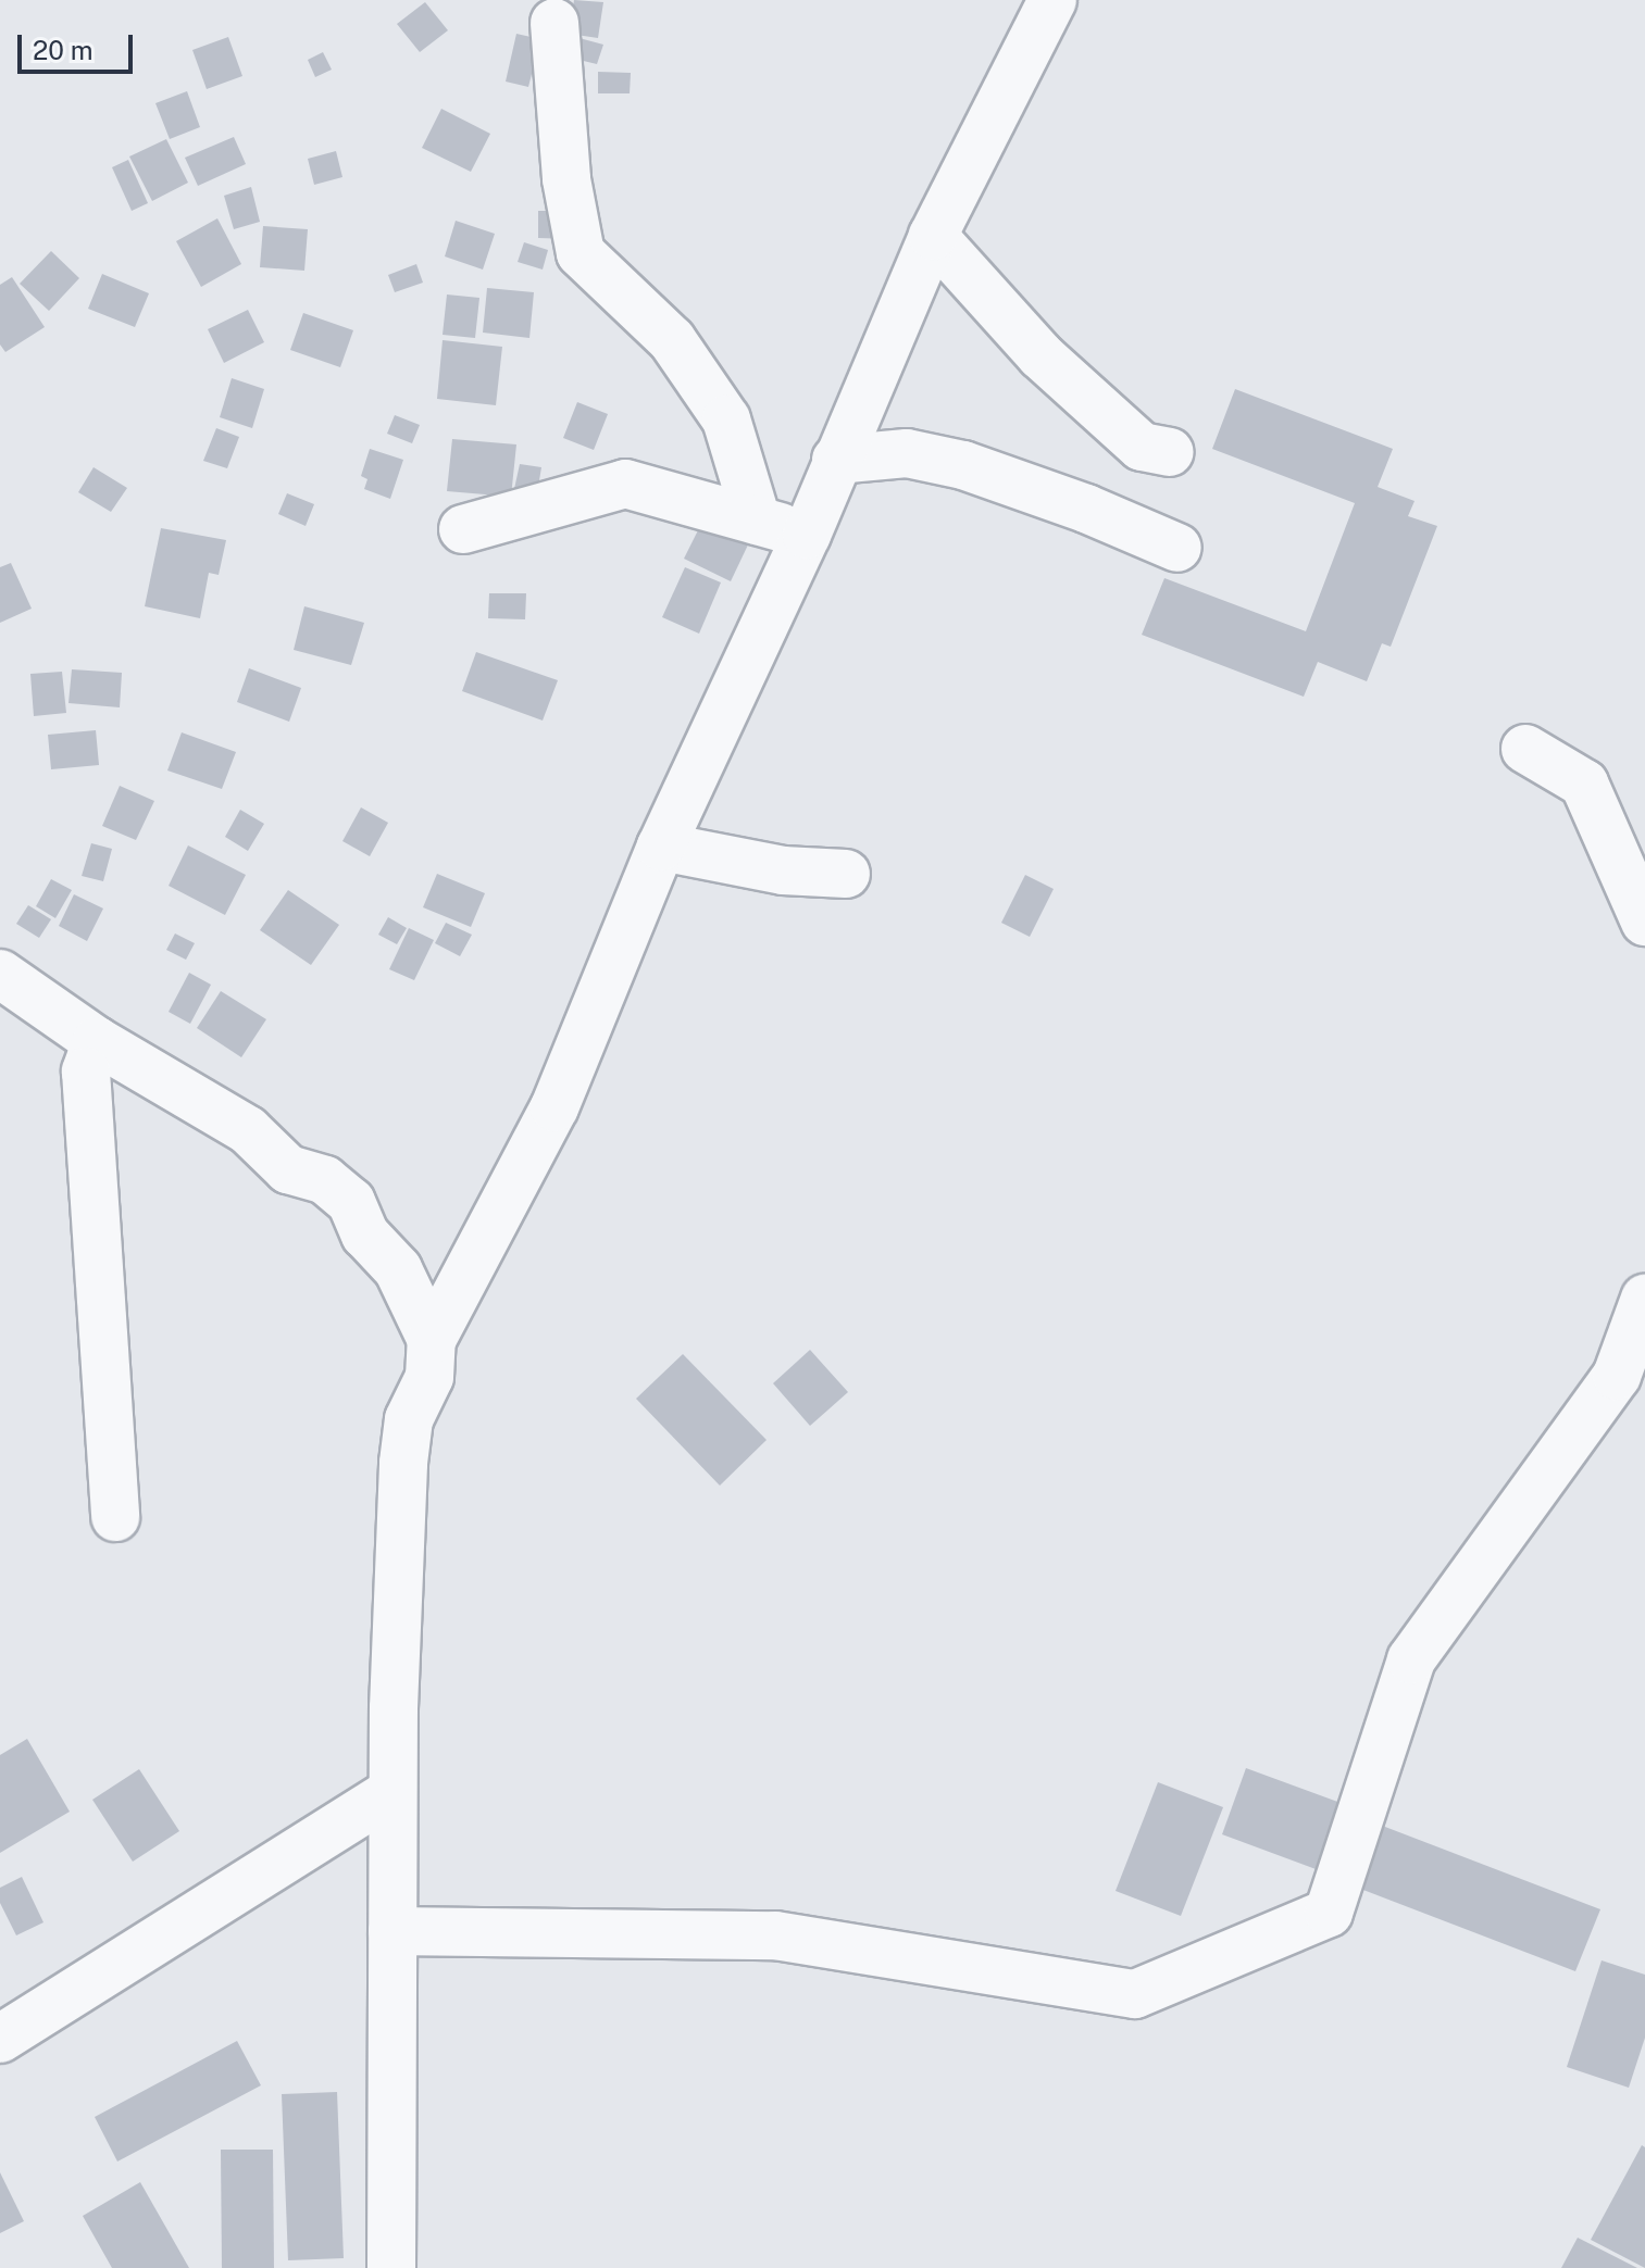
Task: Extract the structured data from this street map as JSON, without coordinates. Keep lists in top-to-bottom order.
{
  "scale_bar": "20 m"
}
